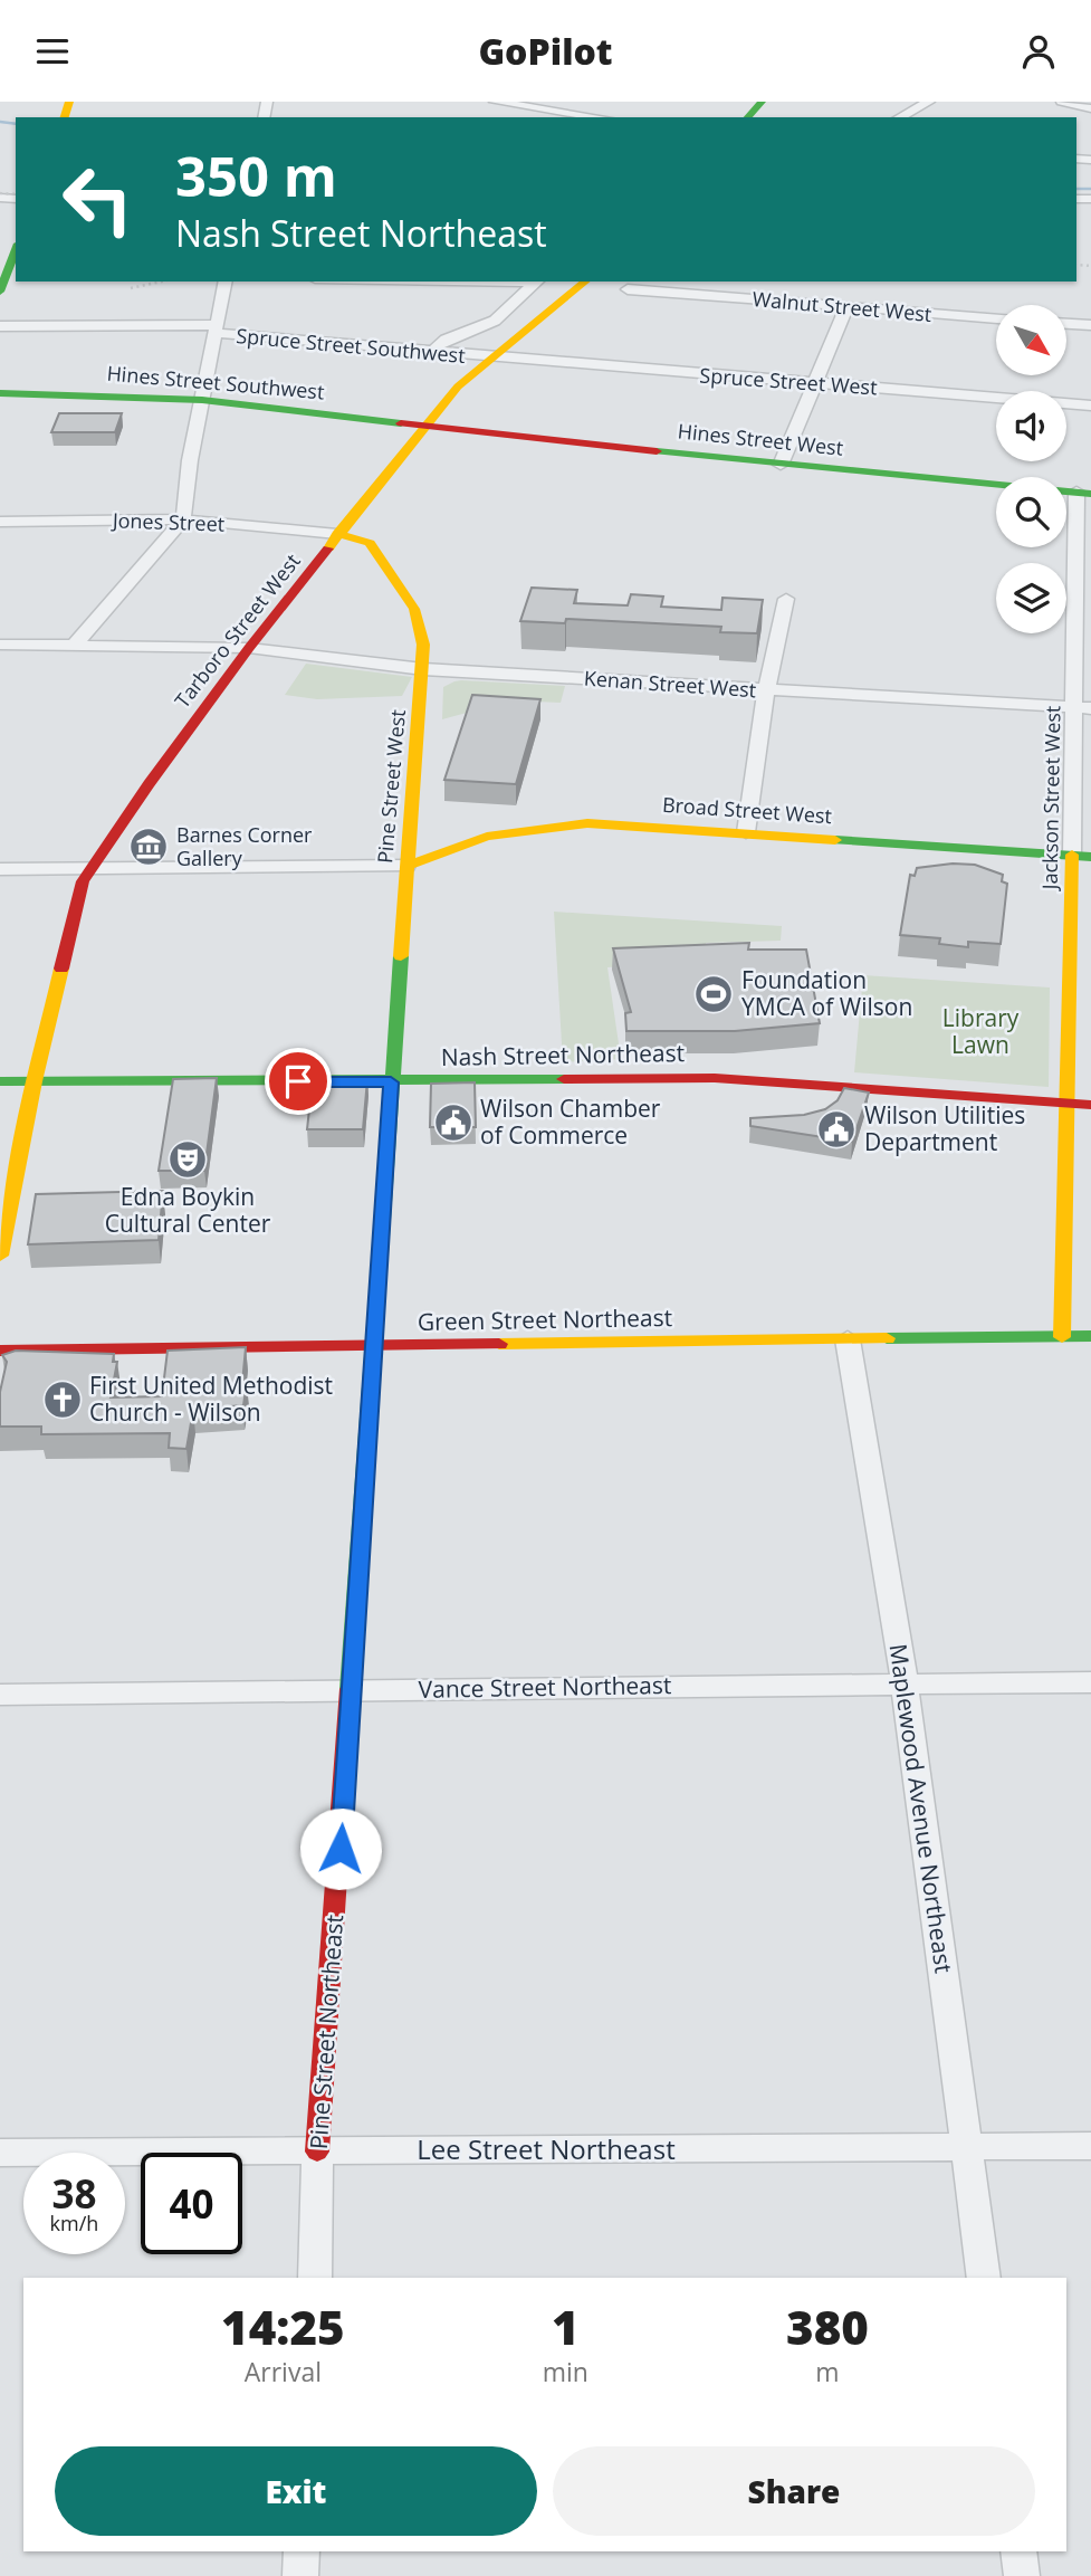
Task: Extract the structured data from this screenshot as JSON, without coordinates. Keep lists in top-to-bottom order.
{
  "streets": {
    "street": [
      "Walnut Street West",
      "Spruce Street Southwest",
      "Spruce Street West",
      "Hines Street Southwest",
      "Hines Street West",
      "Jones Street",
      "Tarboro Street West",
      "Kenan Street West",
      "Pine Street West",
      "Jackson Street West",
      "Broad Street West",
      "Nash Street Northeast",
      "Green Street Northeast",
      "Vance Street Northeast",
      "Maplewood Avenue Northeast",
      "Pine Street Northeast",
      "Lee Street Northeast"
    ]
  },
  "crossings": [
    ["Spruce Street Southwest", "Spruce Street West"],
    ["Spruce Street Southwest", "Tarboro Street West"],
    ["Spruce Street West", "Tarboro Street West"],
    ["Hines Street Southwest", "Hines Street West"],
    ["Hines Street Southwest", "Tarboro Street West"],
    ["Hines Street West", "Tarboro Street West"],
    ["Hines Street West", "Jackson Street West"],
    ["Jones Street", "Tarboro Street West"],
    ["Jones Street", "Pine Street West"],
    ["Tarboro Street West", "Kenan Street West"],
    ["Tarboro Street West", "Pine Street West"],
    ["Tarboro Street West", "Nash Street Northeast"],
    ["Kenan Street West", "Pine Street West"],
    ["Kenan Street West", "Jackson Street West"],
    ["Pine Street West", "Broad Street West"],
    ["Pine Street West", "Nash Street Northeast"],
    ["Pine Street West", "Pine Street Northeast"],
    ["Jackson Street West", "Broad Street West"],
    ["Jackson Street West", "Nash Street Northeast"],
    ["Jackson Street West", "Green Street Northeast"],
    ["Nash Street Northeast", "Pine Street Northeast"],
    ["Green Street Northeast", "Maplewood Avenue Northeast"],
    ["Green Street Northeast", "Pine Street Northeast"],
    ["Vance Street Northeast", "Maplewood Avenue Northeast"],
    ["Vance Street Northeast", "Pine Street Northeast"],
    ["Maplewood Avenue Northeast", "Lee Street Northeast"],
    ["Pine Street Northeast", "Lee Street Northeast"]
  ],
  "parks": ["Library Lawn"],
  "places": {
    "museum": ["Barnes Corner Gallery"],
    "sports": ["Foundation YMCA of Wilson"],
    "public building": ["Wilson Chamber of Commerce", "Wilson Utilities Department"],
    "theatre": ["Edna Boykin Cultural Center"],
    "church": ["First United Methodist Church - Wilson"]
  },
  "north": "bottom right",
  "page": {
    "header": "GoPilot",
    "turn": ["350 m", "Nash Street Northeast"],
    "speed": "38 km/h",
    "limit": "40",
    "eta": [
      "14:25",
      "Arrival",
      "1",
      "min",
      "380",
      "m"
    ],
    "buttons": ["Exit", "Share"]
  }
}
